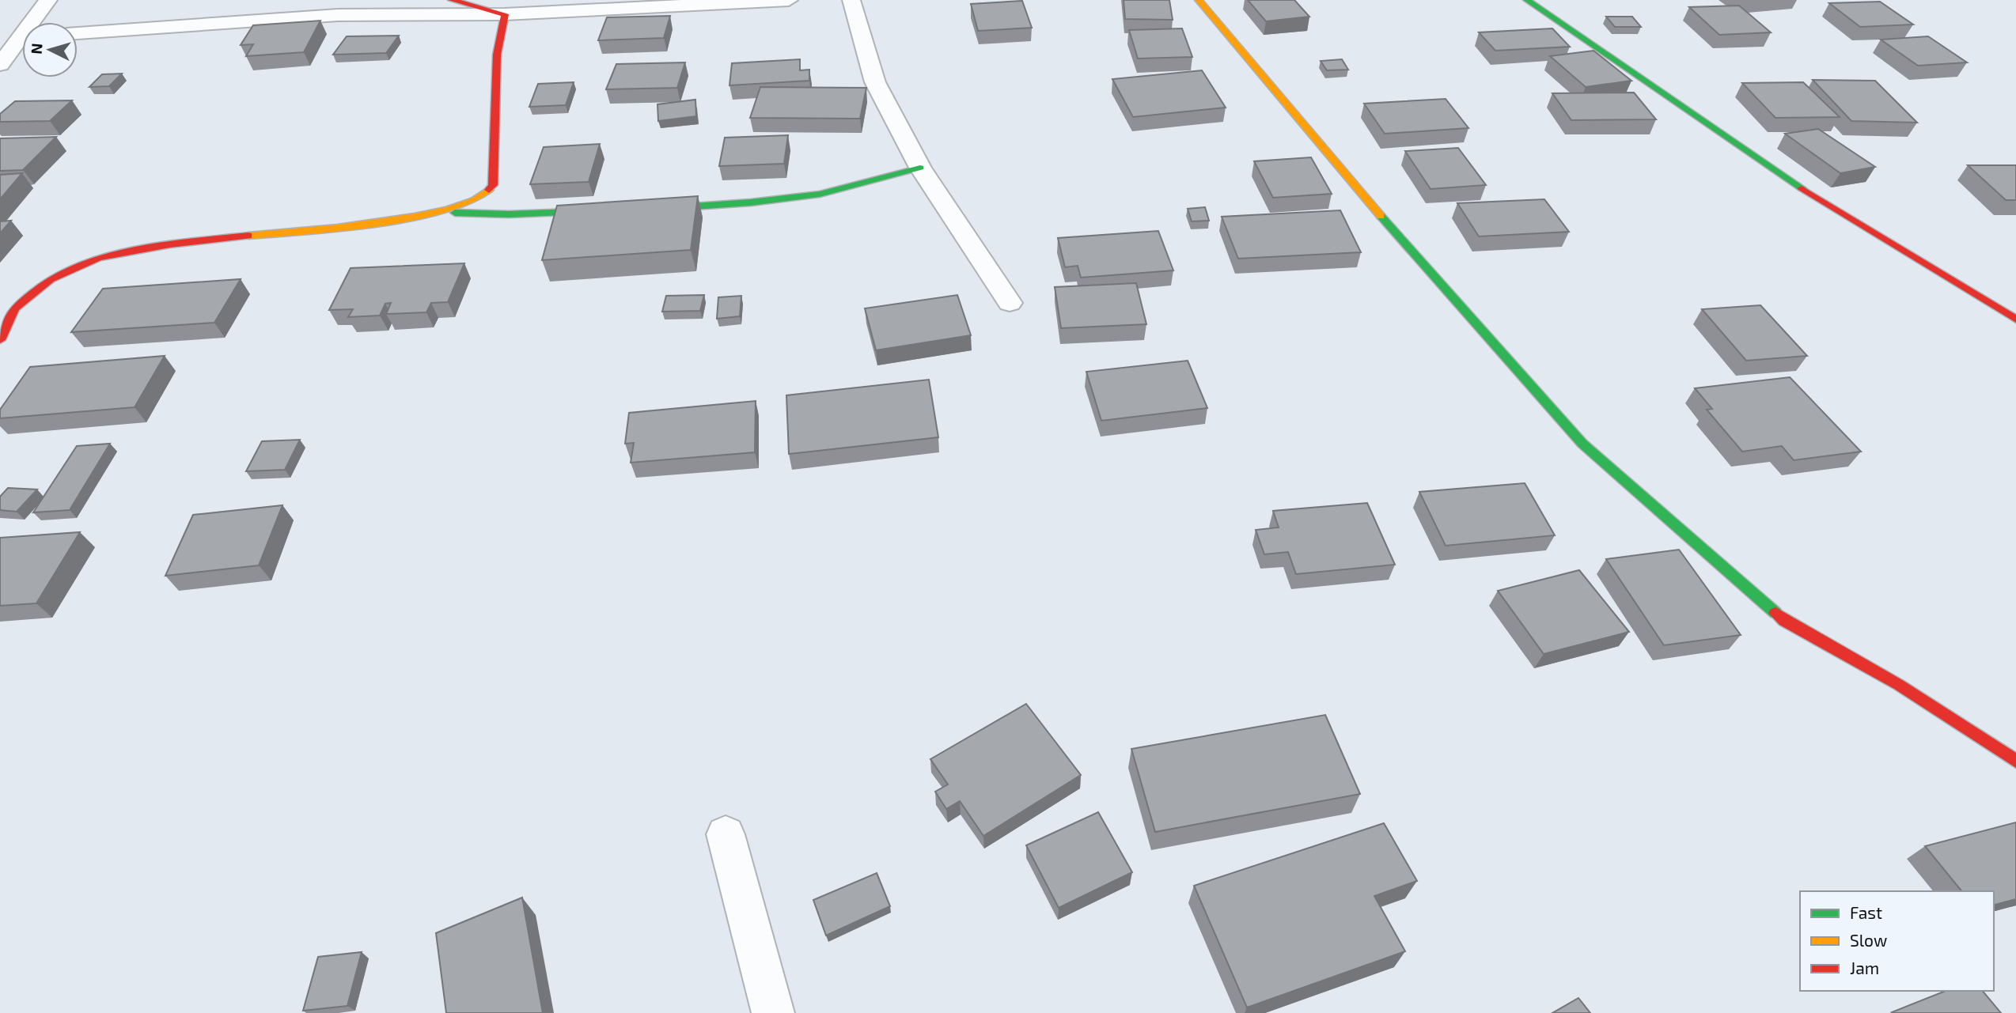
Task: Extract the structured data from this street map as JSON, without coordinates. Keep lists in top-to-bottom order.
{
  "legend": ["Fast", "Slow", "Jam"],
  "north": "left"
}
